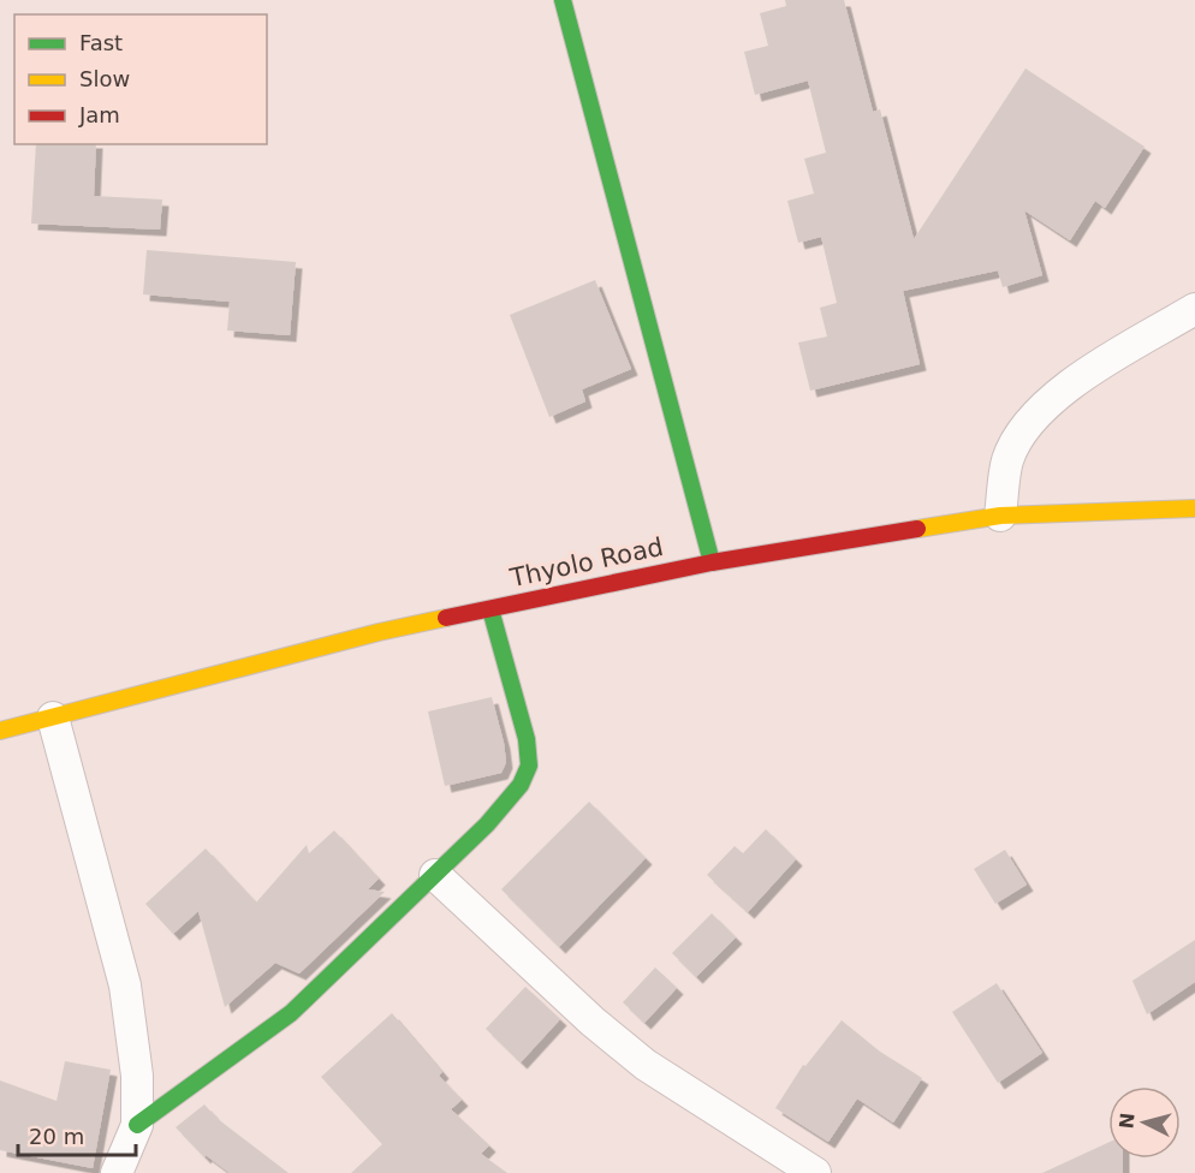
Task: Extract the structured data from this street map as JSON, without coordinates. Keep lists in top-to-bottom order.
{
  "streets": {
    "main road": ["Thyolo Road"]
  },
  "legend": ["Fast", "Slow", "Jam"],
  "scale_bar": "20 m",
  "north": "left"
}
